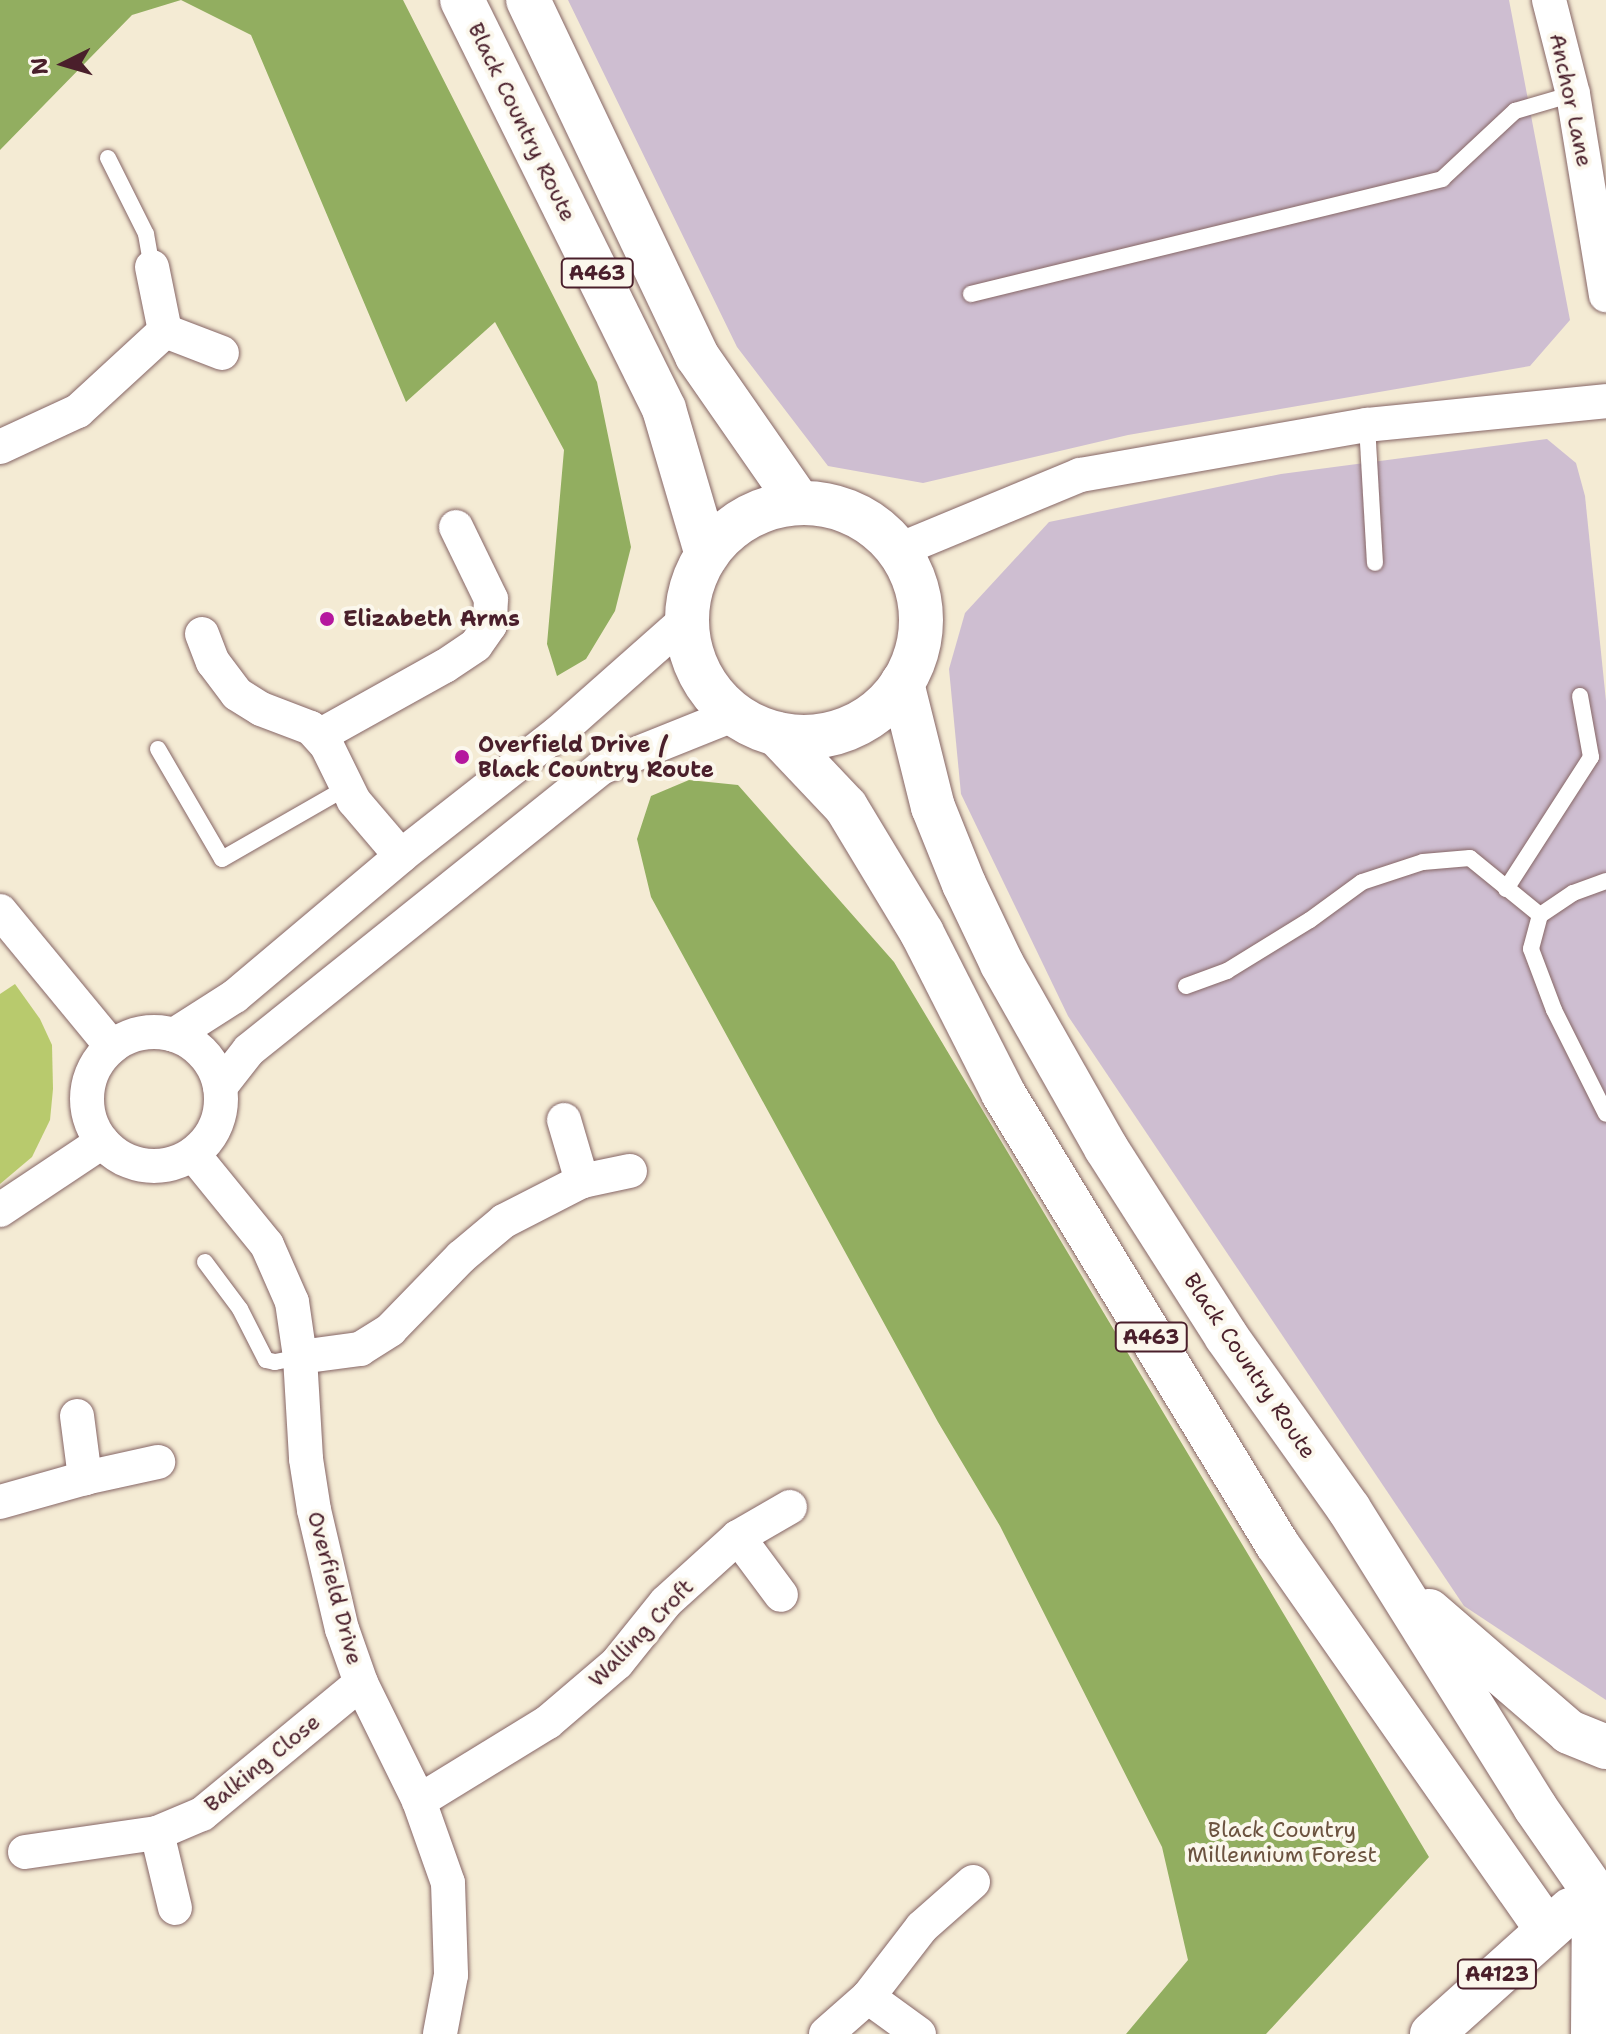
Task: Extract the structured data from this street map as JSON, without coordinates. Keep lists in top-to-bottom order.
{
  "streets": {
    "highway": ["Black Country Route", "A463", "A4123"],
    "street": [
      "Anchor Lane",
      "Overfield Drive",
      "Walling Croft",
      "Balking Close"
    ]
  },
  "crossings": [
    ["Black Country Route", "A463"],
    ["Black Country Route", "A4123"],
    ["A463", "A4123"],
    ["Overfield Drive", "Walling Croft"],
    ["Overfield Drive", "Balking Close"]
  ],
  "parks": ["Black Country Millennium Forest"],
  "places": ["Elizabeth Arms", "Overfield Drive / Black Country Route"],
  "north": "left"
}
